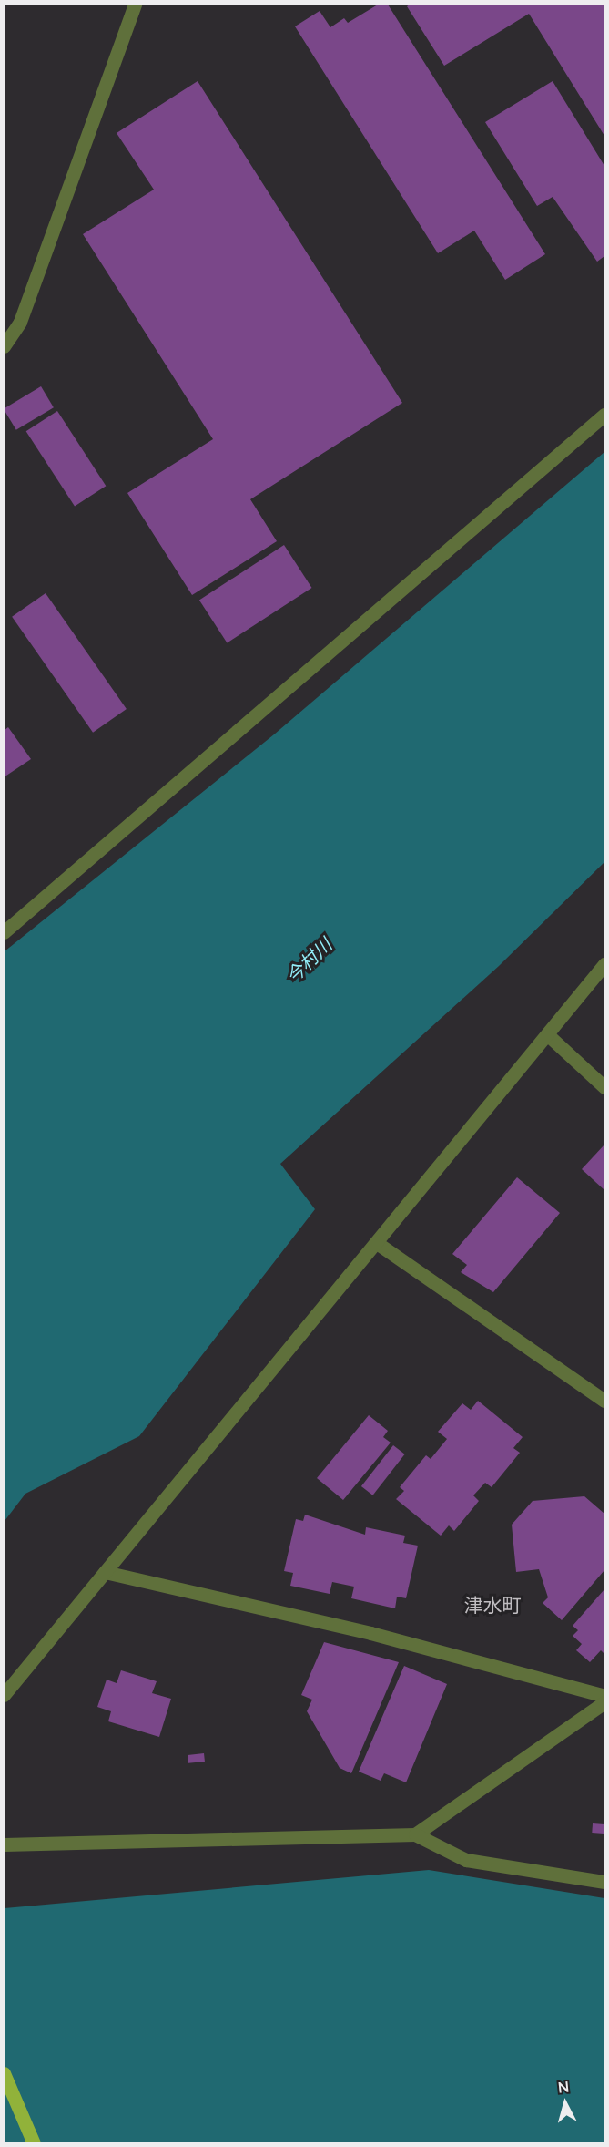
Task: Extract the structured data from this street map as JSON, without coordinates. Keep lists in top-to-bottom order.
{
  "districts": ["津水町"],
  "water": ["今村川"],
  "north": "top"
}
